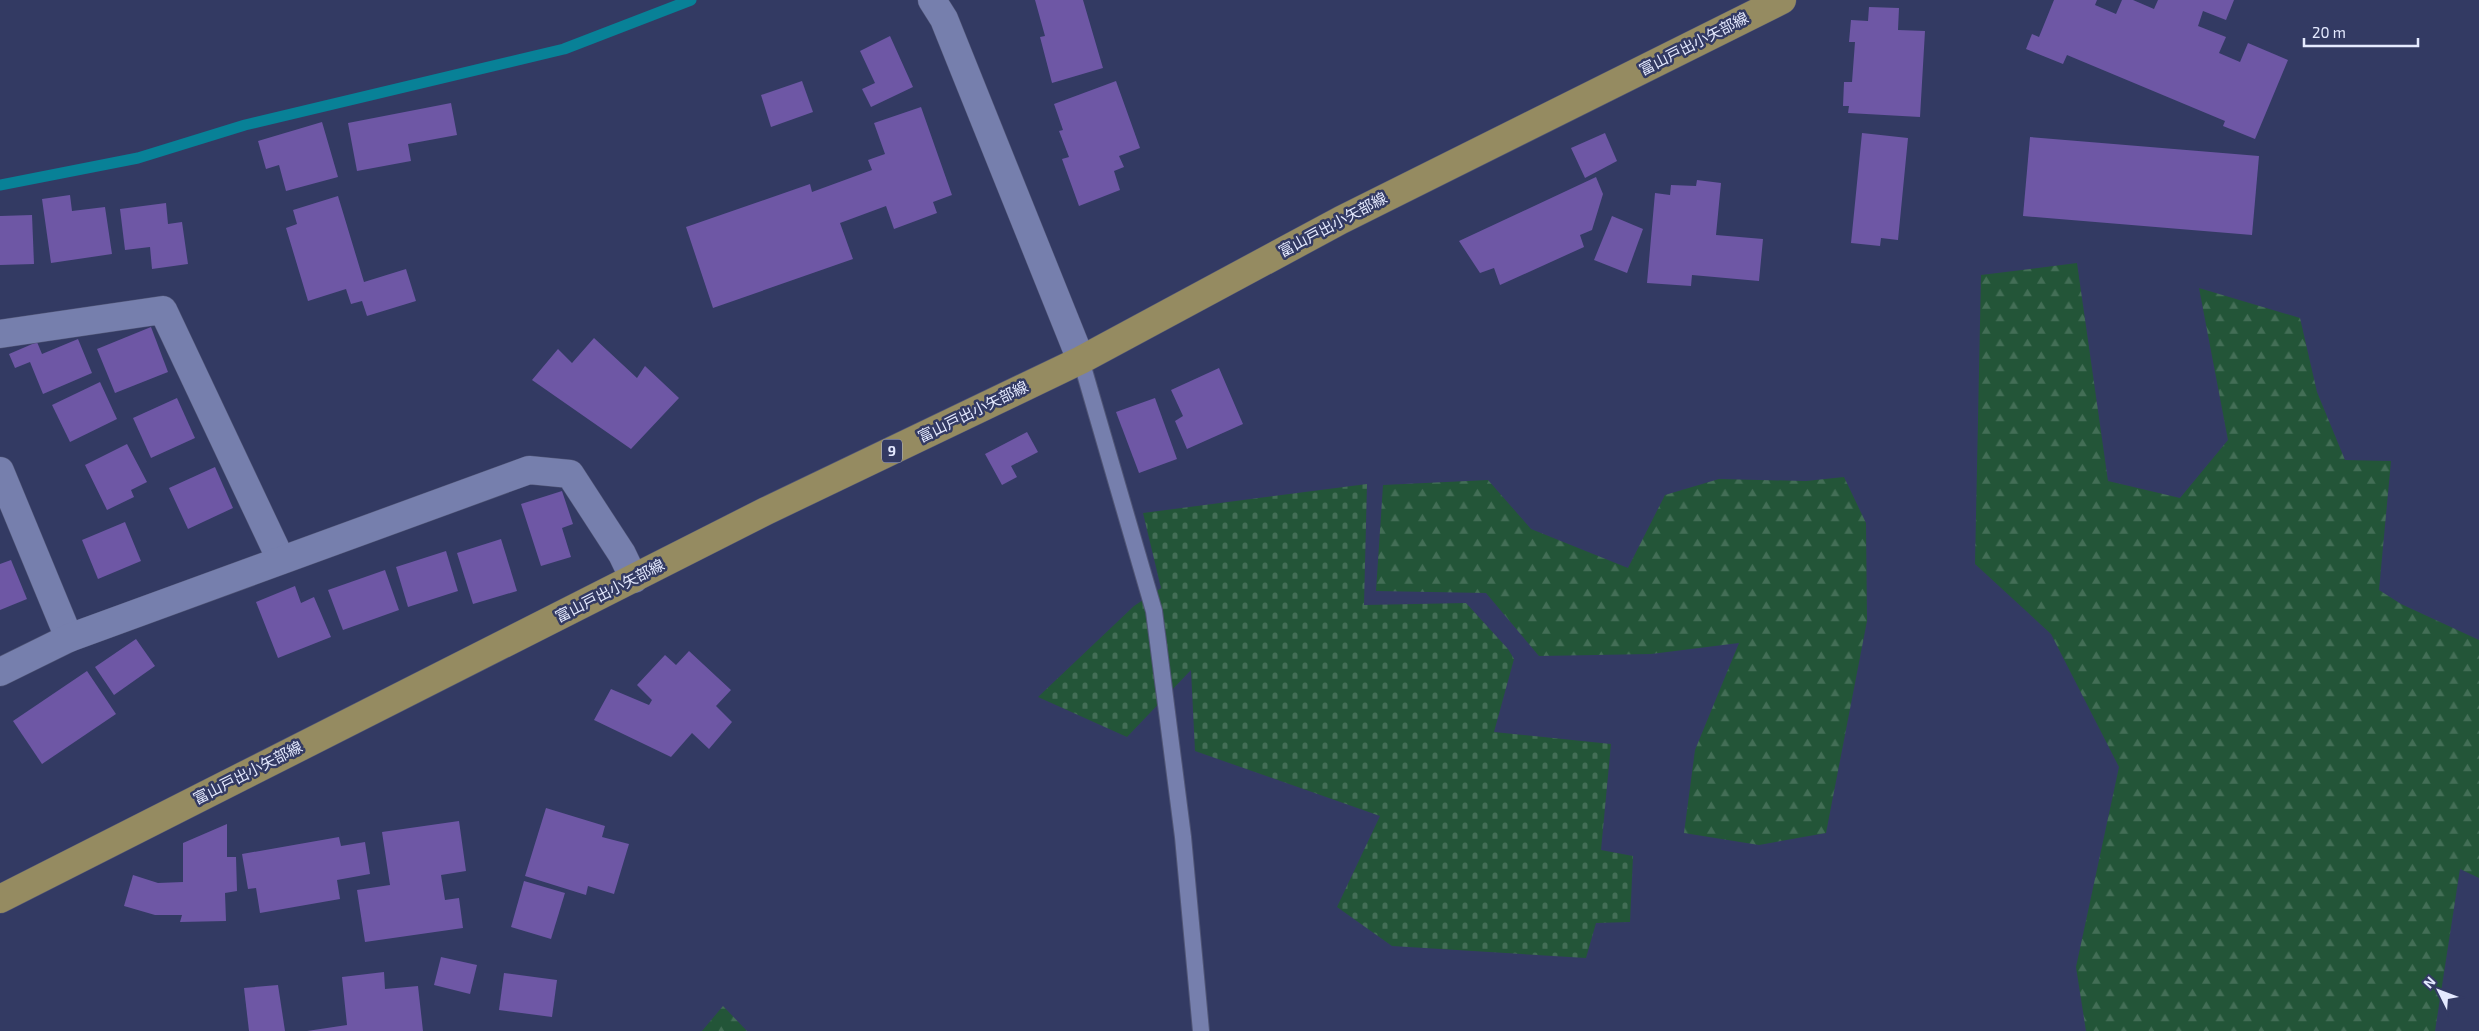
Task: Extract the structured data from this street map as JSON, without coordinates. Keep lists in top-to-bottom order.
{
  "streets": {
    "main road": ["富山戸出小矢部線", "9"]
  },
  "scale_bar": "20 m",
  "north": "top left"
}
